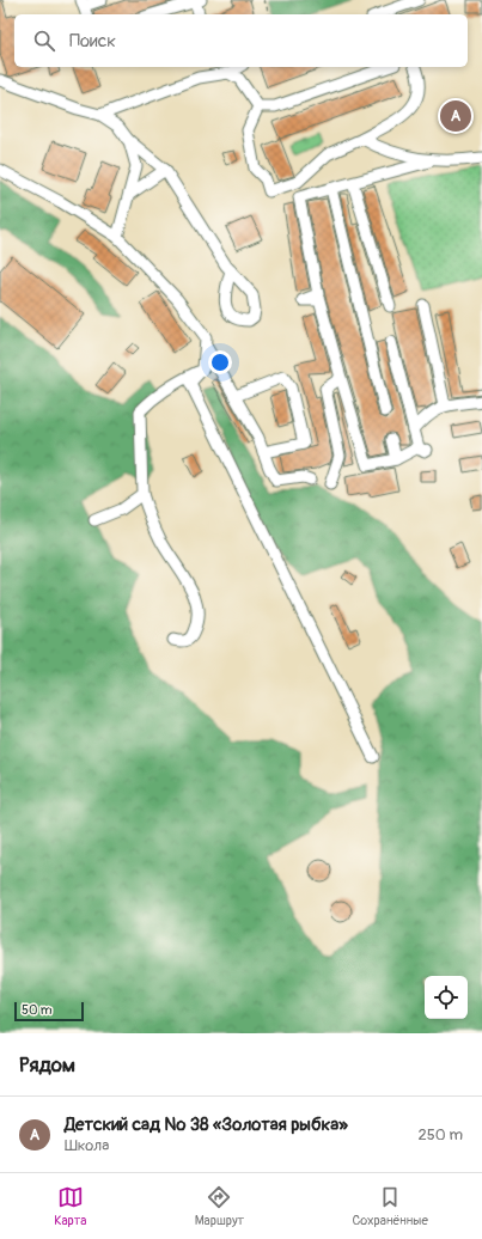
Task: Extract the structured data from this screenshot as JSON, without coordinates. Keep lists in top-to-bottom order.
{
  "scale_bar": "50 m",
  "page": {
    "search": "Поиск",
    "pins": "A",
    "scale": "50 m",
    "heading": "Рядом",
    "list": [
      {
        "mark": "A",
        "name": "Детский сад № 38 «Золотая рыбка»",
        "note": "Школа",
        "value": "250 m"
      }
    ],
    "nav": ["Карта", "Маршрут", "Сохранённые"]
  }
}
